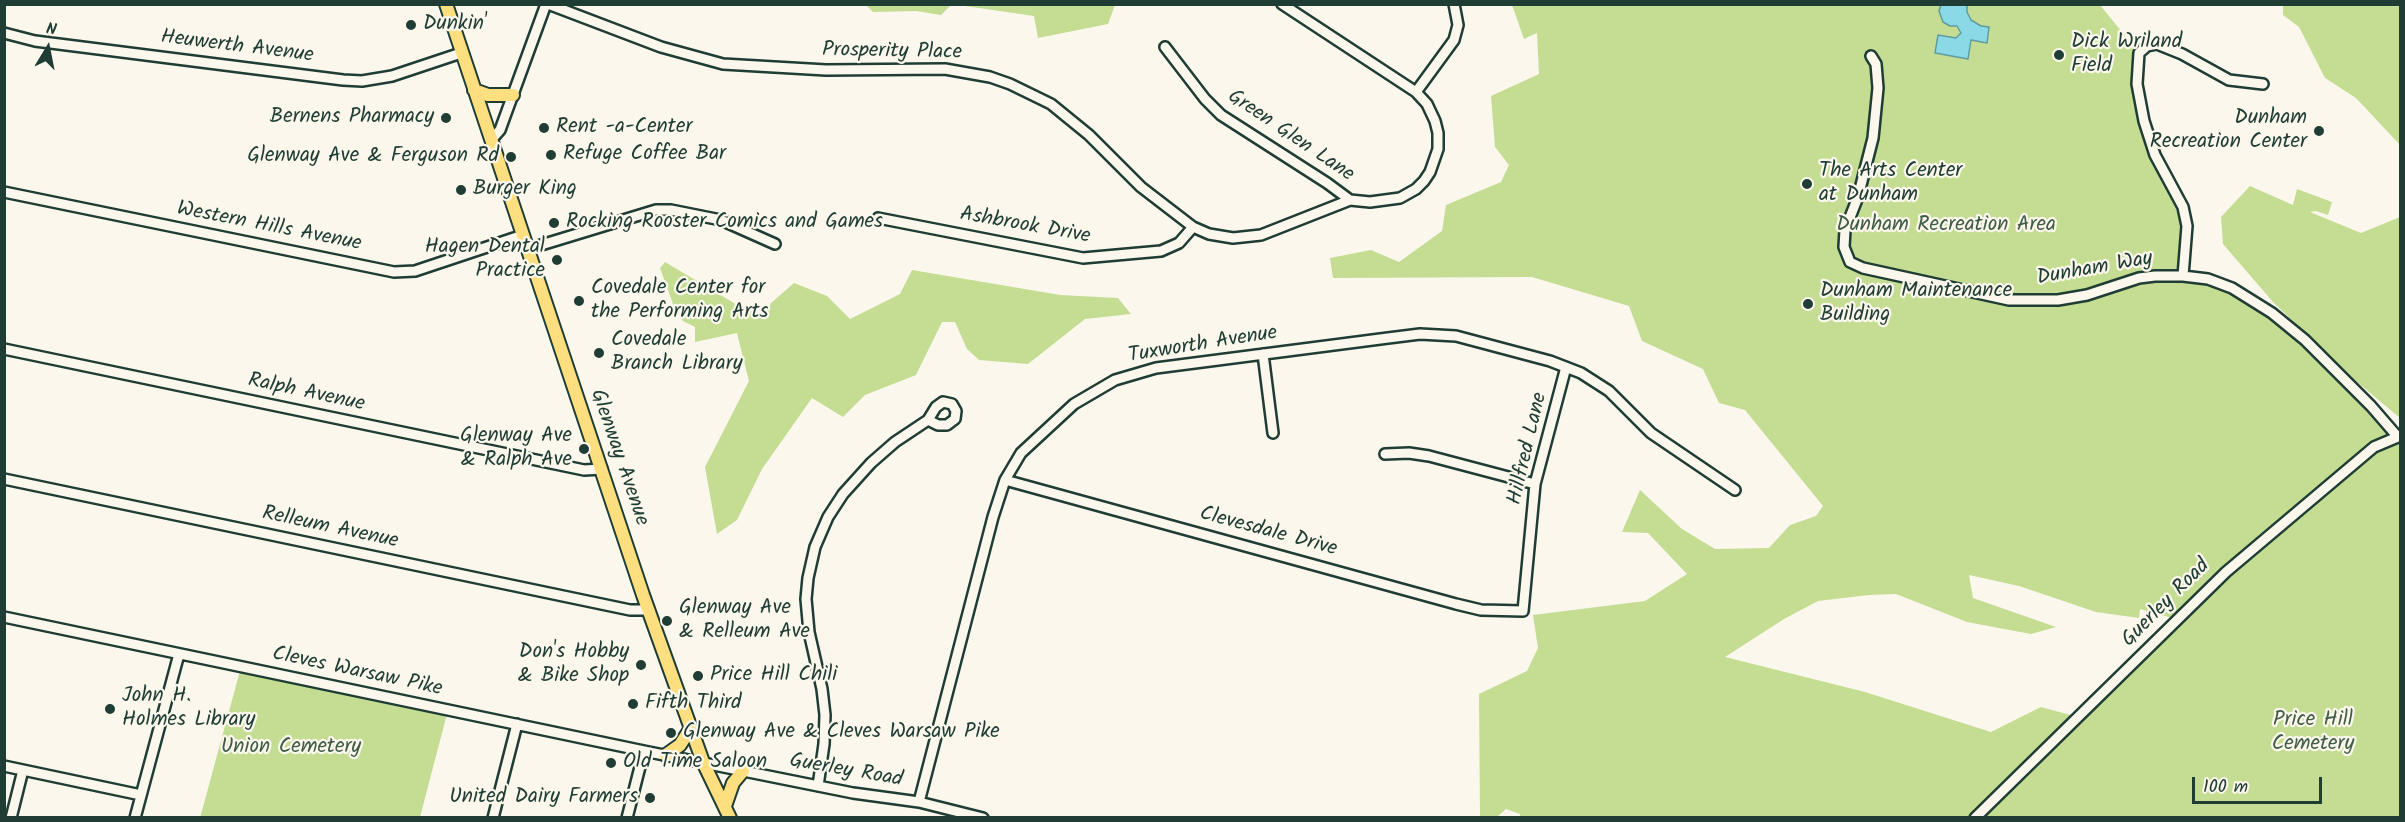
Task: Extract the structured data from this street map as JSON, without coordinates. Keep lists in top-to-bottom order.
{
  "streets": {
    "main road": ["Glenway Avenue"],
    "street": [
      "Heuwerth Avenue",
      "Prosperity Place",
      "Green Glen Lane",
      "Ashbrook Drive",
      "Western Hills Avenue",
      "Dunham Way",
      "Tuxworth Avenue",
      "Ralph Avenue",
      "Hillfred Lane",
      "Relleum Avenue",
      "Clevesdale Drive",
      "Guerley Road",
      "Cleves Warsaw Pike"
    ]
  },
  "crossings": [
    ["Heuwerth Avenue", "Glenway Avenue"],
    ["Prosperity Place", "Ashbrook Drive"],
    ["Western Hills Avenue", "Glenway Avenue"],
    ["Dunham Way", "Guerley Road"],
    ["Tuxworth Avenue", "Hillfred Lane"],
    ["Tuxworth Avenue", "Clevesdale Drive"],
    ["Tuxworth Avenue", "Guerley Road"],
    ["Ralph Avenue", "Glenway Avenue"],
    ["Hillfred Lane", "Clevesdale Drive"],
    ["Glenway Avenue", "Relleum Avenue"],
    ["Glenway Avenue", "Guerley Road"],
    ["Glenway Avenue", "Cleves Warsaw Pike"],
    ["Guerley Road", "Cleves Warsaw Pike"]
  ],
  "parks": ["Dunham Recreation Area", "Price Hill Cemetery", "Union Cemetery"],
  "places": [
    "Dunkin'",
    "Dick Wriland Field",
    "Bernens Pharmacy",
    "Rent -a-Center",
    "Dunham Recreation Center",
    "Refuge Coffee Bar",
    "Glenway Ave & Ferguson Rd",
    "The Arts Center at Dunham",
    "Burger King",
    "Rocking Rooster Comics and Games",
    "Hagen Dental Practice",
    "Covedale Center for the Performing Arts",
    "Dunham Maintenance Building",
    "Covedale Branch Library",
    "Glenway Ave & Ralph Ave",
    "Glenway Ave & Relleum Ave",
    "Don's Hobby & Bike Shop",
    "Price Hill Chili",
    "Fifth Third",
    "John H. Holmes Library",
    "Glenway Ave & Cleves Warsaw Pike",
    "Old Time Saloon",
    "United Dairy Farmers"
  ],
  "scale_bar": "100 m",
  "north": "top"
}
